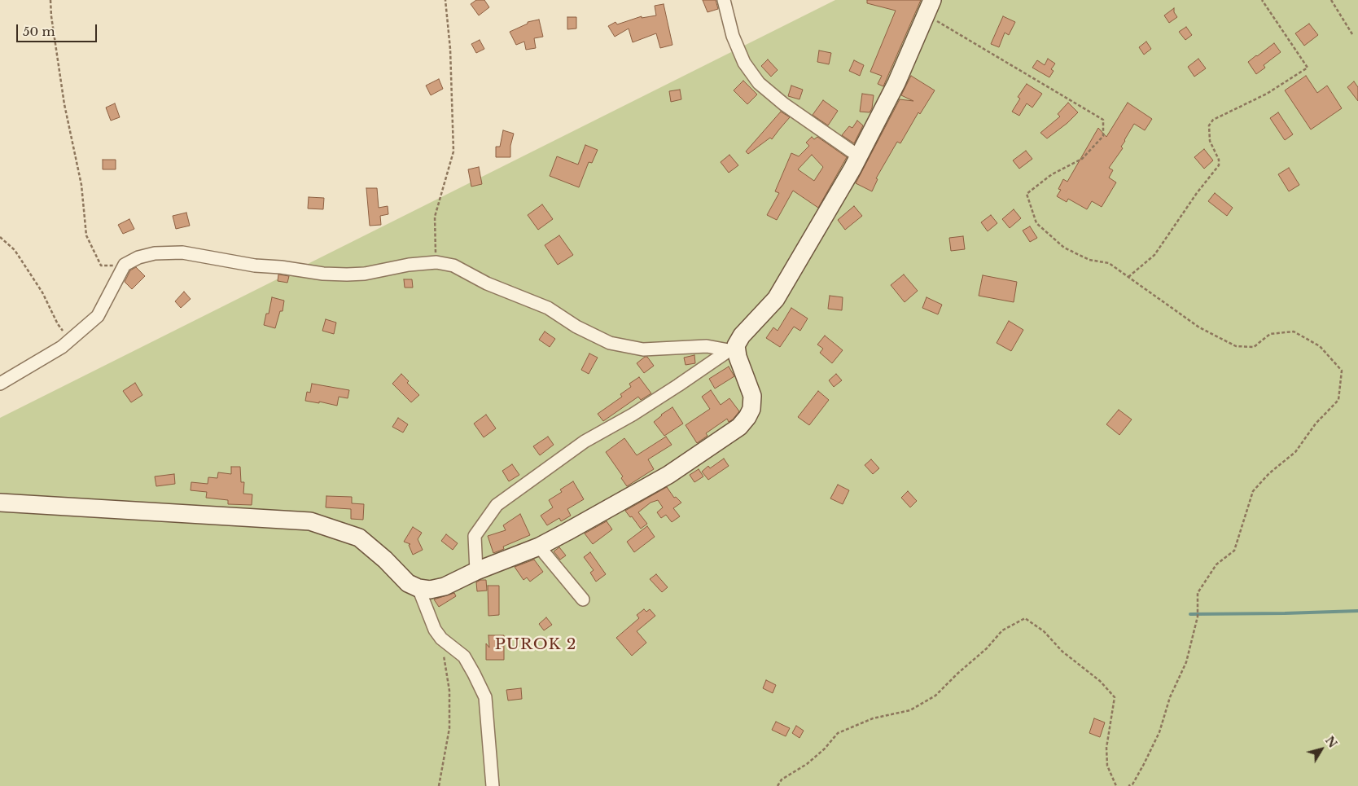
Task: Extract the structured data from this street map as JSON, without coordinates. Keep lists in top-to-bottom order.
{
  "districts": ["PUROK 2"],
  "scale_bar": "50 m",
  "north": "top right"
}
